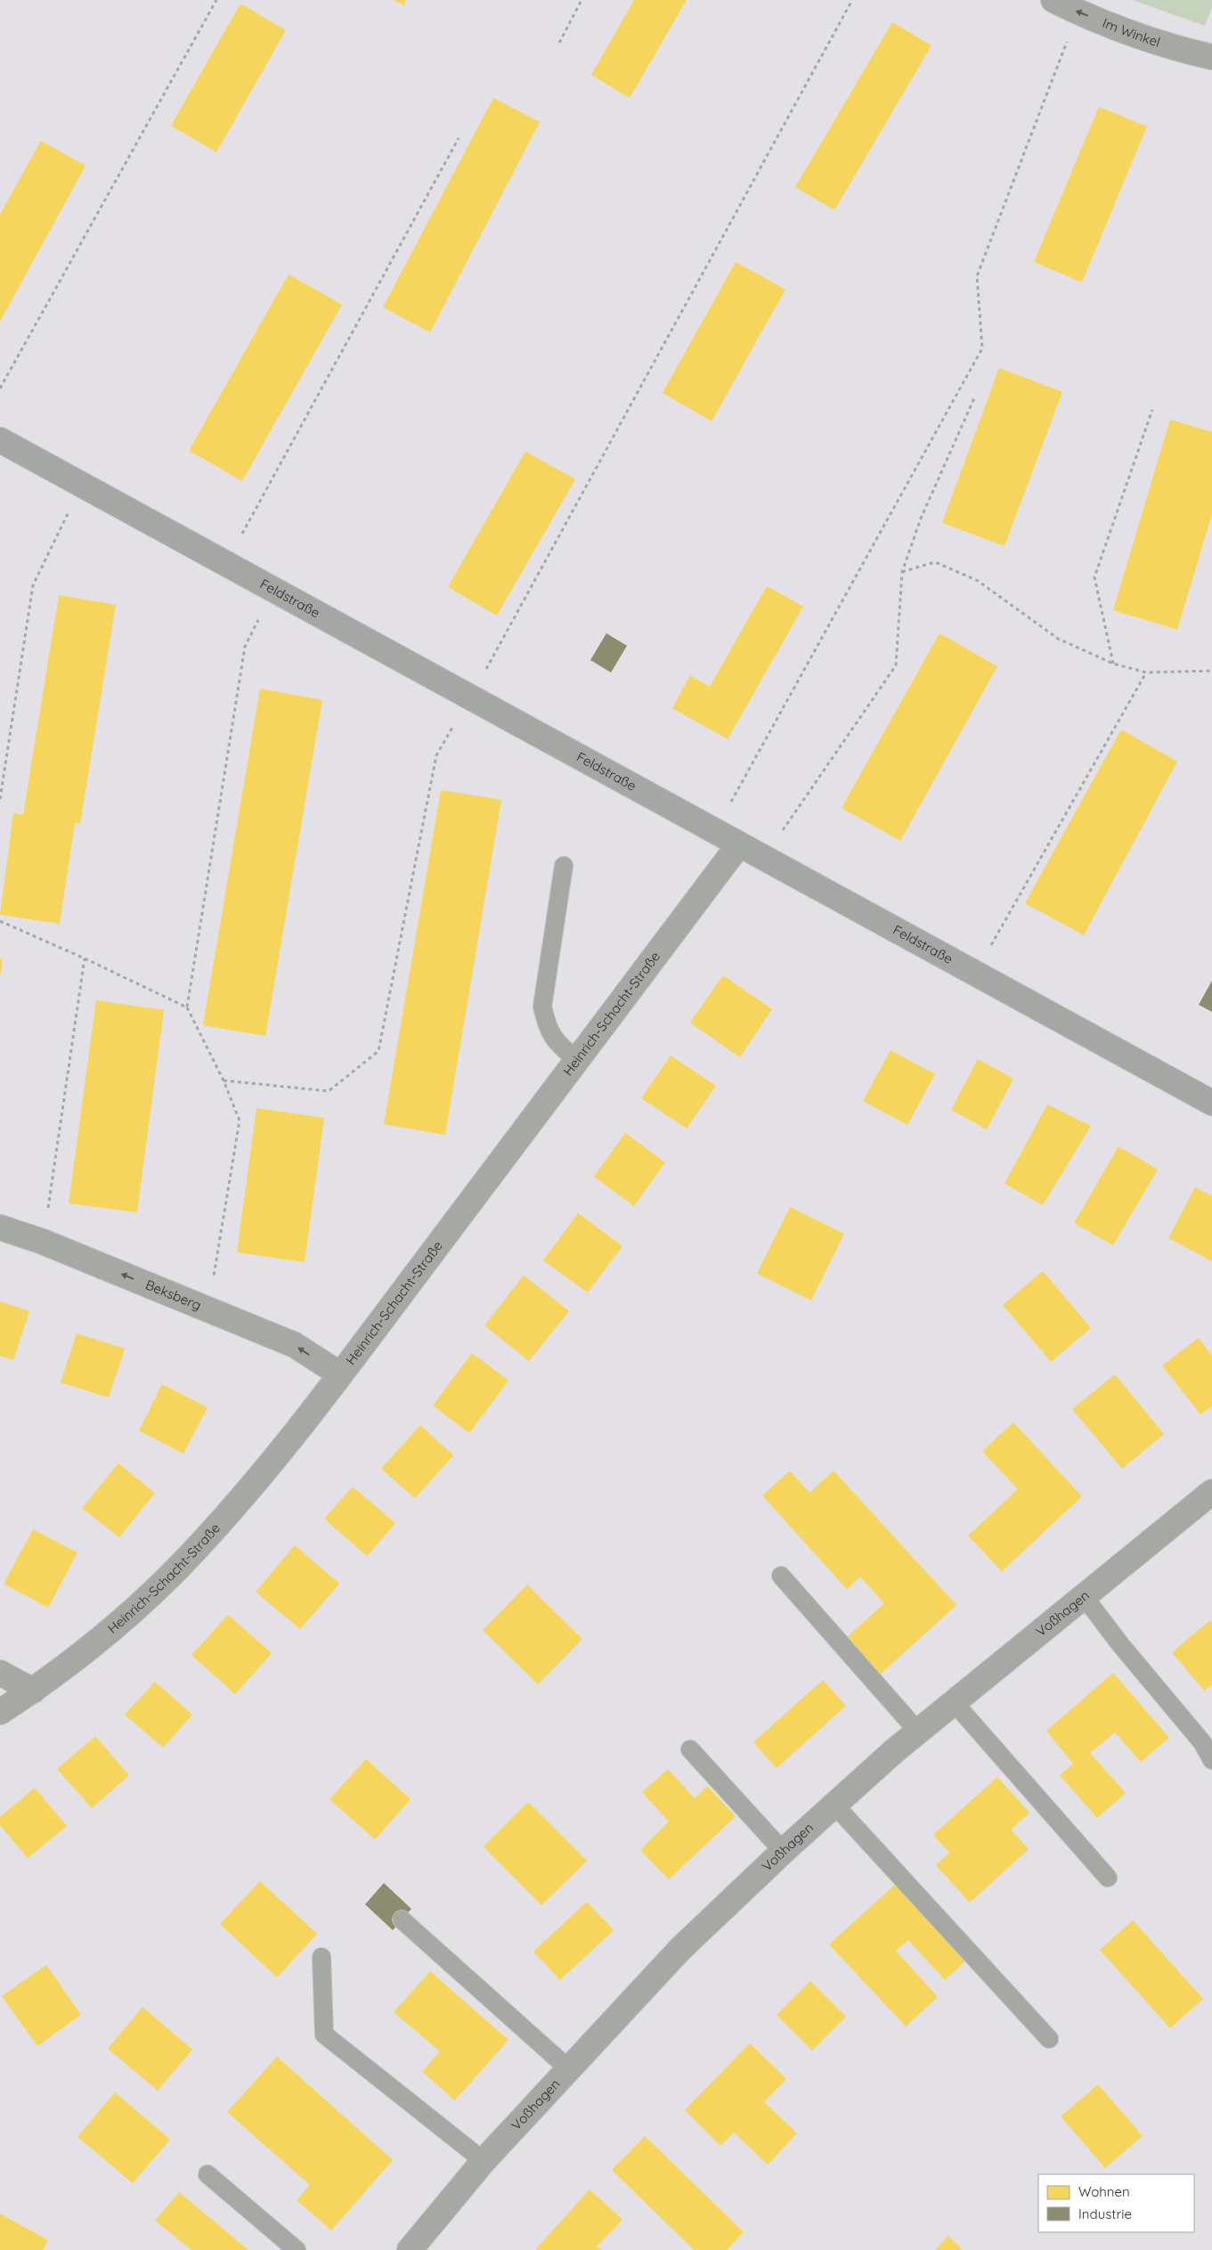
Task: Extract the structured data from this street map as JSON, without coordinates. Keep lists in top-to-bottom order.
{
  "streets": {
    "street": [
      "Im Winkel",
      "Feldstraße",
      "Heinrich-Schacht-Straße",
      "Beksberg",
      "Voßhagen"
    ]
  },
  "crossings": [
    ["Feldstraße", "Heinrich-Schacht-Straße"],
    ["Heinrich-Schacht-Straße", "Beksberg"]
  ],
  "one_way": ["Im Winkel", "Beksberg"],
  "legend": ["Wohnen", "Industrie"]
}
